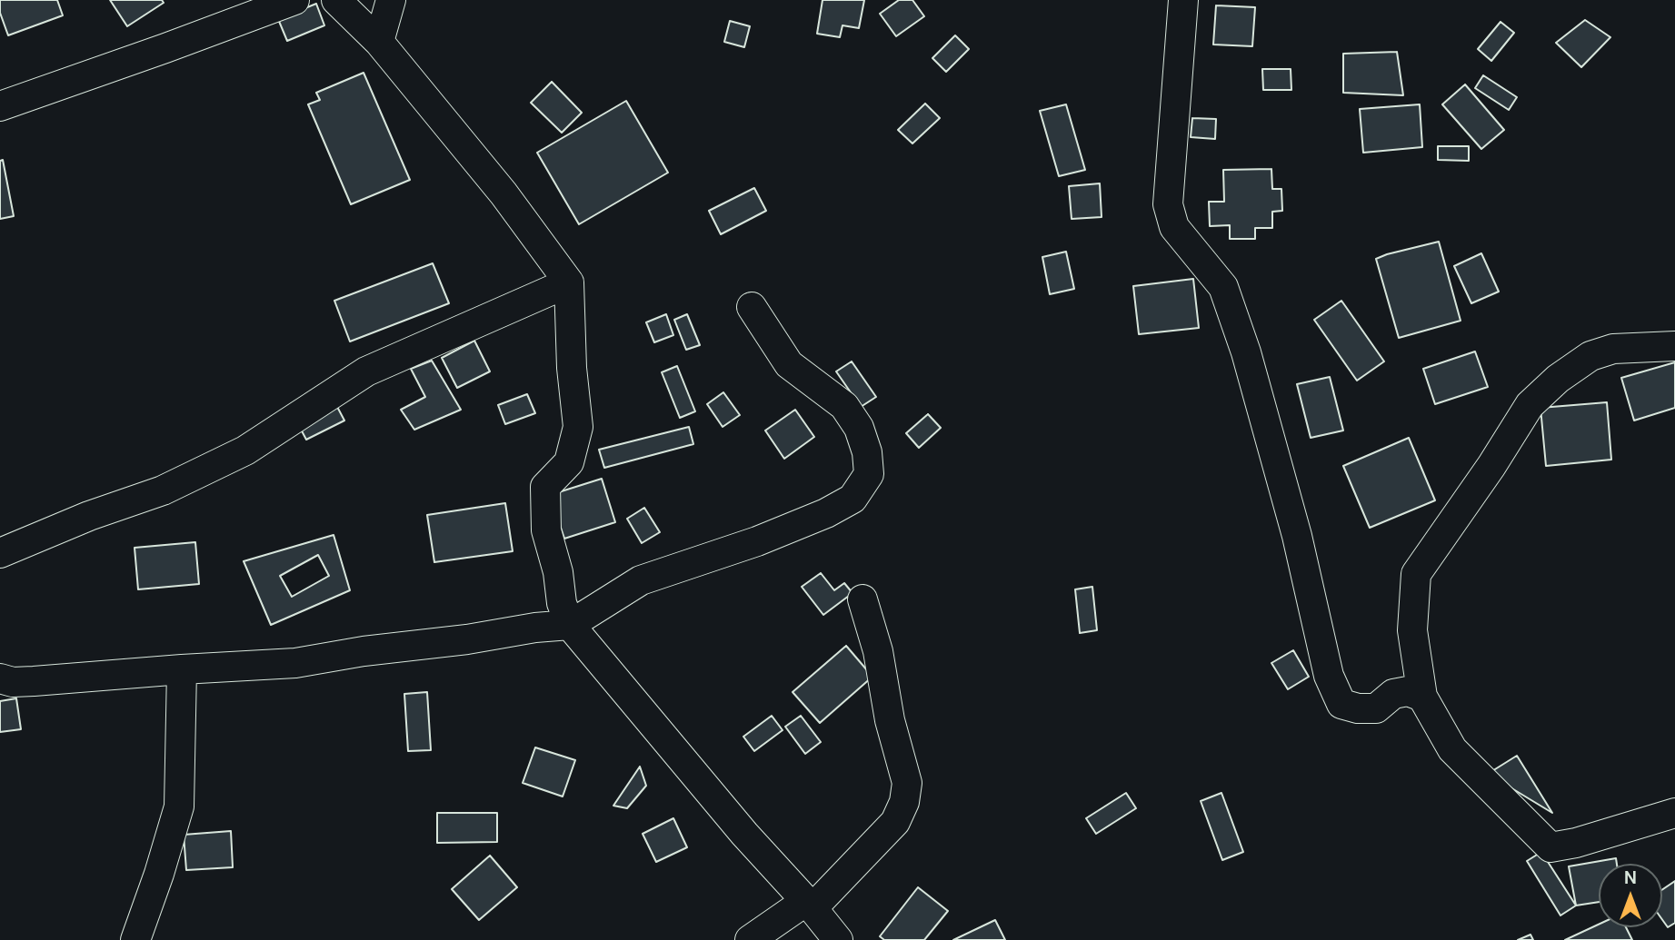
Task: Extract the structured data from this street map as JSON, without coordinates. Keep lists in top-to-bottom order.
{
  "north": "top"
}
